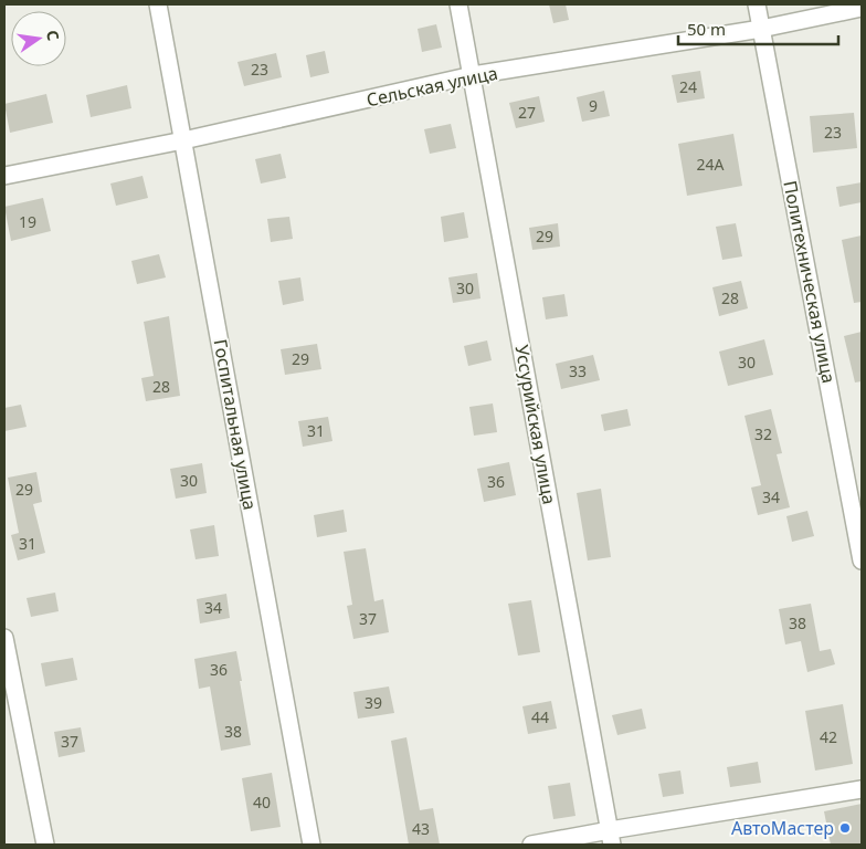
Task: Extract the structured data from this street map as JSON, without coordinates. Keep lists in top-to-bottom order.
{
  "streets": {
    "street": [
      "Сельская улица",
      "Политехническая улица",
      "Госпитальная улица",
      "Уссурийская улица"
    ]
  },
  "crossings": [
    ["Сельская улица", "Политехническая улица"],
    ["Сельская улица", "Госпитальная улица"],
    ["Сельская улица", "Уссурийская улица"]
  ],
  "places": ["АвтоМастер"],
  "house_numbers": [
    "23",
    "24",
    "9",
    "27",
    "23",
    "24А",
    "19",
    "29",
    "30",
    "28",
    "29",
    "30",
    "33",
    "28",
    "31",
    "32",
    "30",
    "36",
    "29",
    "34",
    "31",
    "34",
    "37",
    "38",
    "36",
    "39",
    "44",
    "38",
    "42",
    "37",
    "40",
    "43"
  ],
  "scale_bar": "50 m",
  "north": "right"
}
